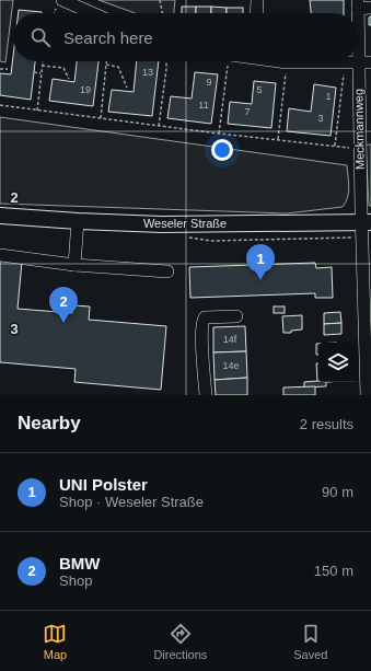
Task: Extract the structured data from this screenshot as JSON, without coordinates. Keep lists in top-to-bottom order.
{
  "streets": {
    "main road": ["Weseler Straße"],
    "street": ["Meckmannweg"]
  },
  "crossings": [
    ["Meckmannweg", "Weseler Straße"]
  ],
  "house_numbers": [
    "13",
    "9",
    "19",
    "5",
    "1",
    "11",
    "7",
    "3",
    "14f",
    "14e"
  ],
  "page": {
    "search": "Search here",
    "pins": ["1", "2"],
    "heading": ["Nearby", "2 results"],
    "list": [
      {
        "mark": "1",
        "name": "UNI Polster",
        "note": "Shop · Weseler Straße",
        "value": "90 m"
      },
      {
        "mark": "2",
        "name": "BMW",
        "note": "Shop",
        "value": "150 m"
      }
    ],
    "nav": ["Map", "Directions", "Saved"]
  },
  "grid": {
    "rows": ["2", "3"]
  }
}
